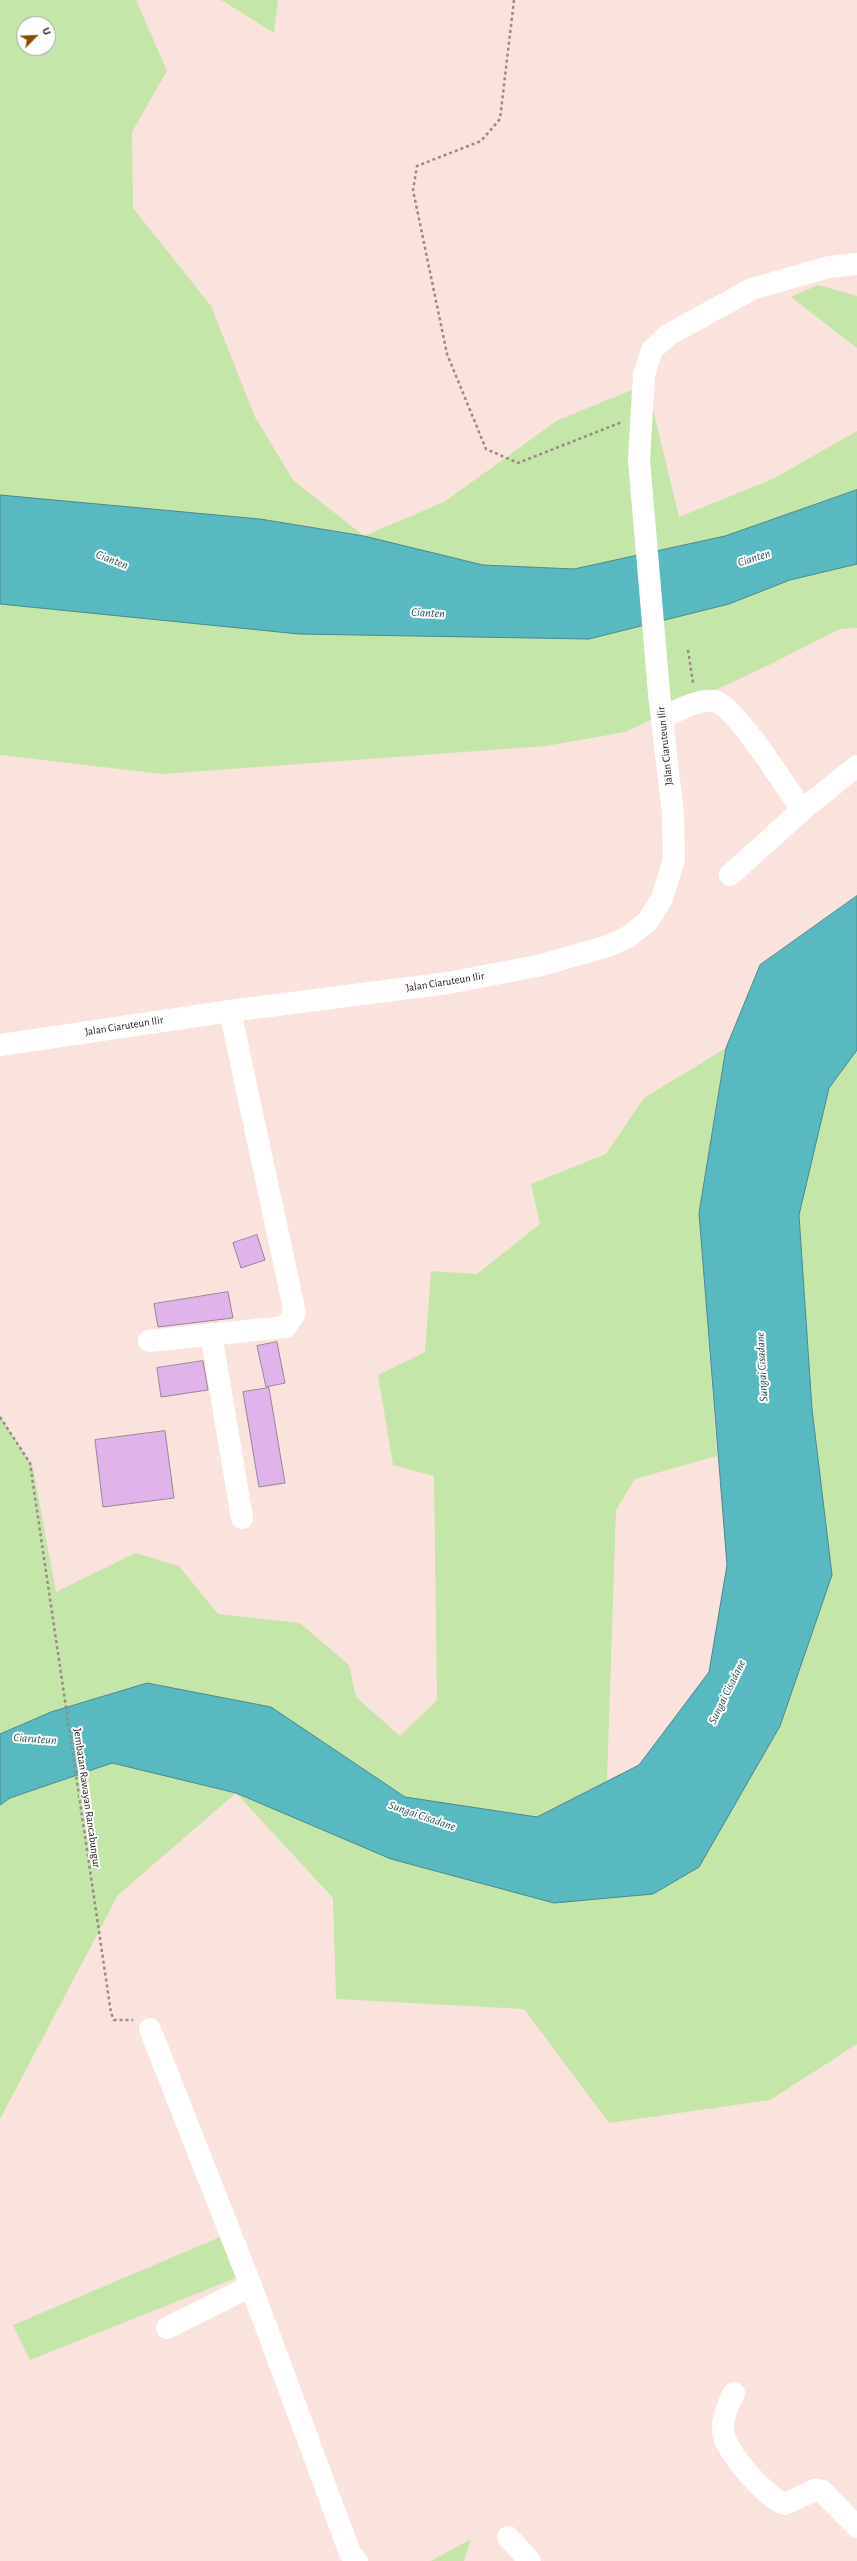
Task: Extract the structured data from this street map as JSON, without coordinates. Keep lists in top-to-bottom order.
{
  "streets": {
    "street": ["Jalan Ciaruteun Ilir"],
    "path": ["Jembatan Rawayan Rancabungur"]
  },
  "water": ["Cianten", "Sungai Cisadane", "Ciaruteun"],
  "north": "top right"
}
